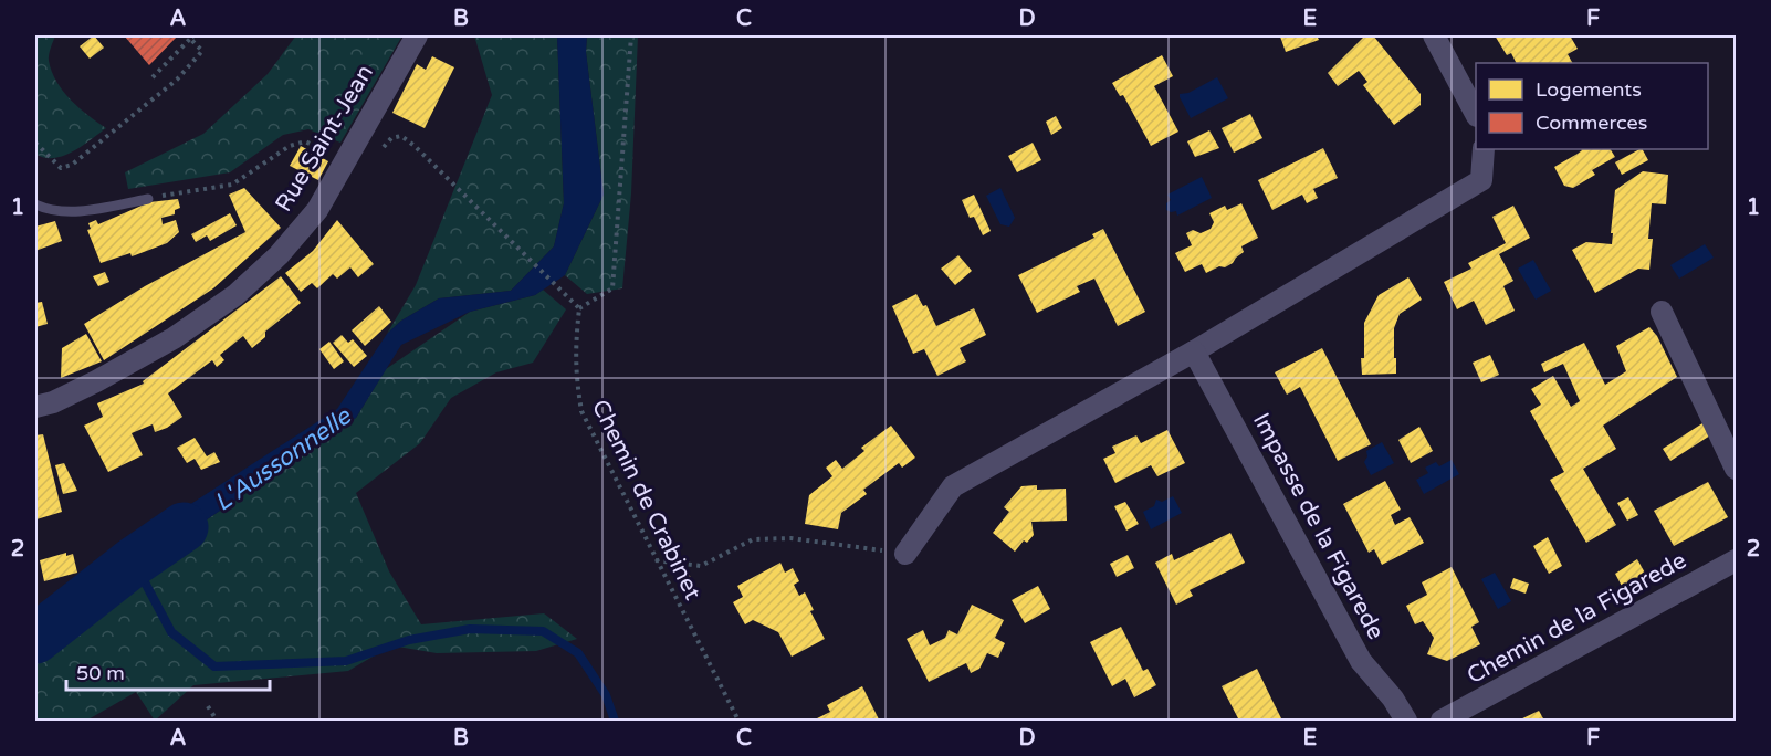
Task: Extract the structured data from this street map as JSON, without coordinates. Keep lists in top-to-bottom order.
{
  "streets": {
    "street": ["Rue Saint-Jean", "Impasse de la Figarede", "Chemin de la Figarede"],
    "path": ["Chemin de Crabinet"]
  },
  "water": ["L'Aussonnelle"],
  "legend": ["Logements", "Commerces"],
  "scale_bar": "50 m",
  "grid": {
    "columns": [
      "A",
      "B",
      "C",
      "D",
      "E",
      "F"
    ],
    "rows": ["1", "2"]
  }
}
